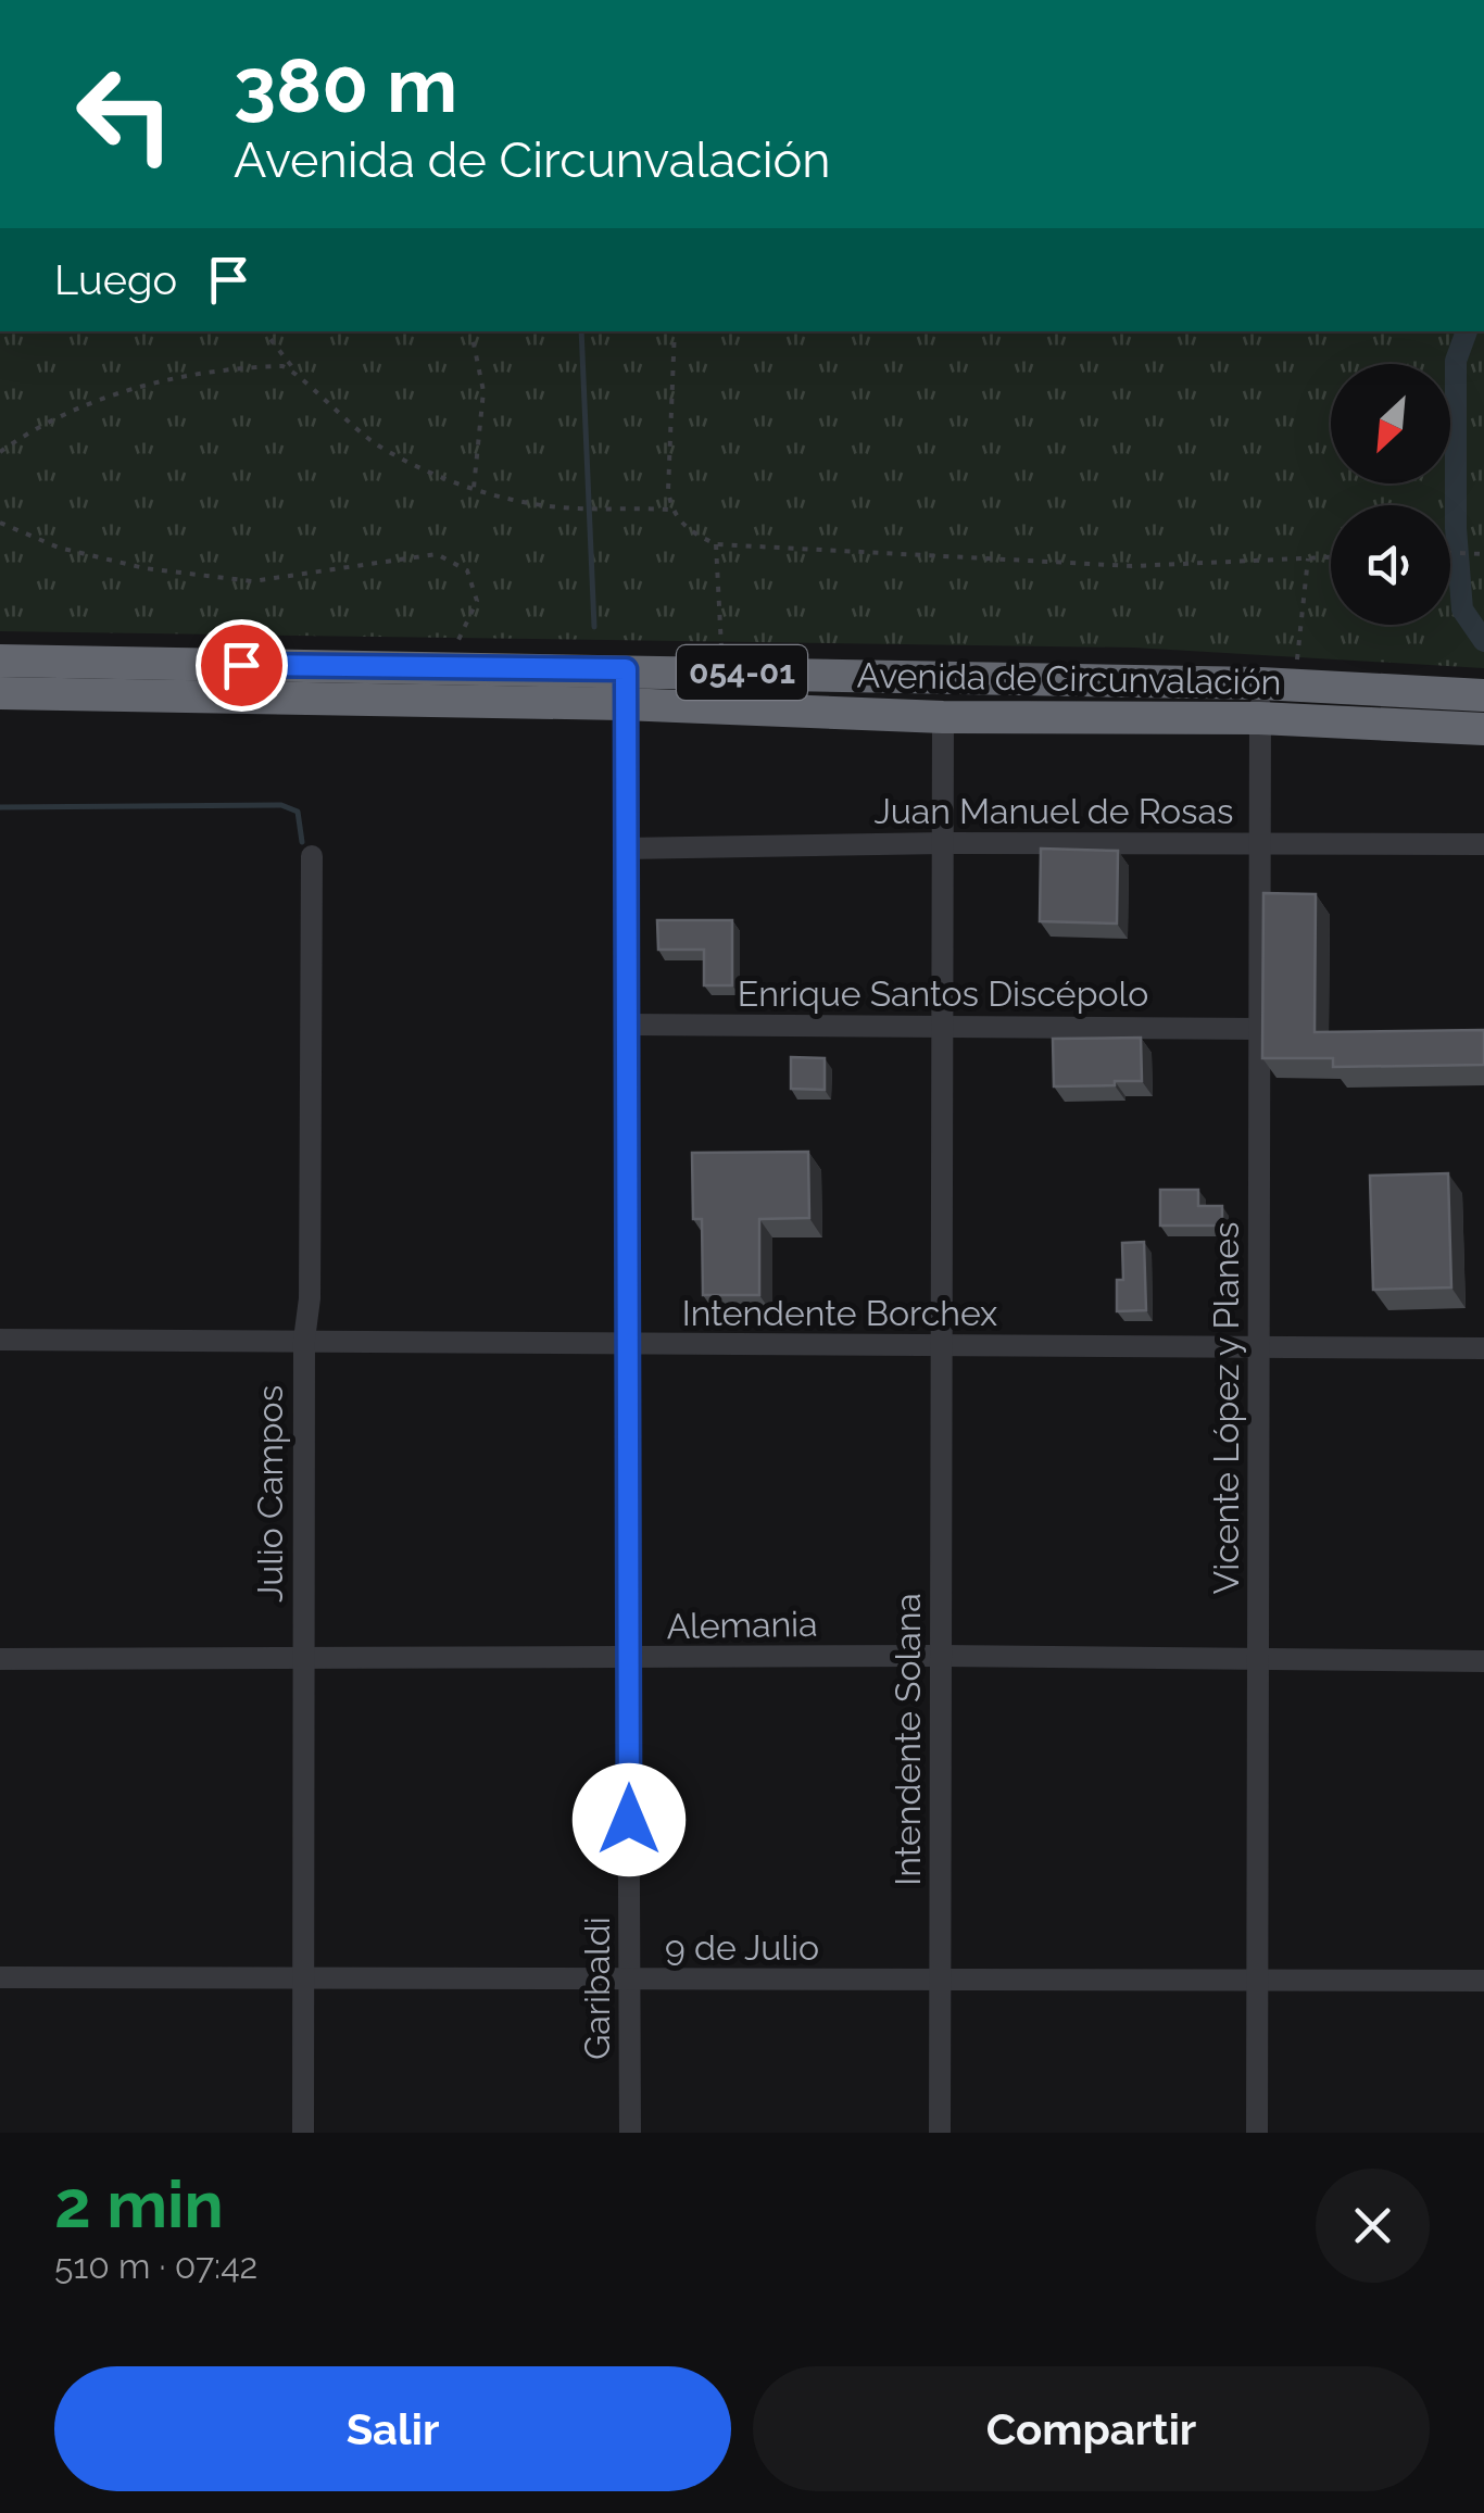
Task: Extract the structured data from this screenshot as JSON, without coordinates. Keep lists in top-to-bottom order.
{
  "streets": {
    "highway": ["054-01", "Avenida de Circunvalación"],
    "street": [
      "Juan Manuel de Rosas",
      "Enrique Santos Discépolo",
      "Intendente Borchex",
      "Vicente López y Planes",
      "Julio Campos",
      "Alemania",
      "Intendente Solana",
      "9 de Julio",
      "Garibaldi"
    ]
  },
  "crossings": [
    ["Avenida de Circunvalación", "Vicente López y Planes"],
    ["Avenida de Circunvalación", "Intendente Solana"],
    ["Avenida de Circunvalación", "Garibaldi"],
    ["Juan Manuel de Rosas", "Vicente López y Planes"],
    ["Juan Manuel de Rosas", "Intendente Solana"],
    ["Juan Manuel de Rosas", "Garibaldi"],
    ["Enrique Santos Discépolo", "Vicente López y Planes"],
    ["Enrique Santos Discépolo", "Intendente Solana"],
    ["Enrique Santos Discépolo", "Garibaldi"],
    ["Intendente Borchex", "Vicente López y Planes"],
    ["Intendente Borchex", "Julio Campos"],
    ["Intendente Borchex", "Intendente Solana"],
    ["Intendente Borchex", "Garibaldi"],
    ["Vicente López y Planes", "Alemania"],
    ["Vicente López y Planes", "9 de Julio"],
    ["Julio Campos", "Alemania"],
    ["Julio Campos", "9 de Julio"],
    ["Alemania", "Intendente Solana"],
    ["Alemania", "Garibaldi"],
    ["Intendente Solana", "9 de Julio"],
    ["9 de Julio", "Garibaldi"]
  ],
  "north": "bottom left",
  "page": {
    "turn": ["380 m", "Avenida de Circunvalación"],
    "then": "Luego",
    "heading": ["2 min", "510 m · 07:42"],
    "buttons": ["Salir", "Compartir"]
  }
}
